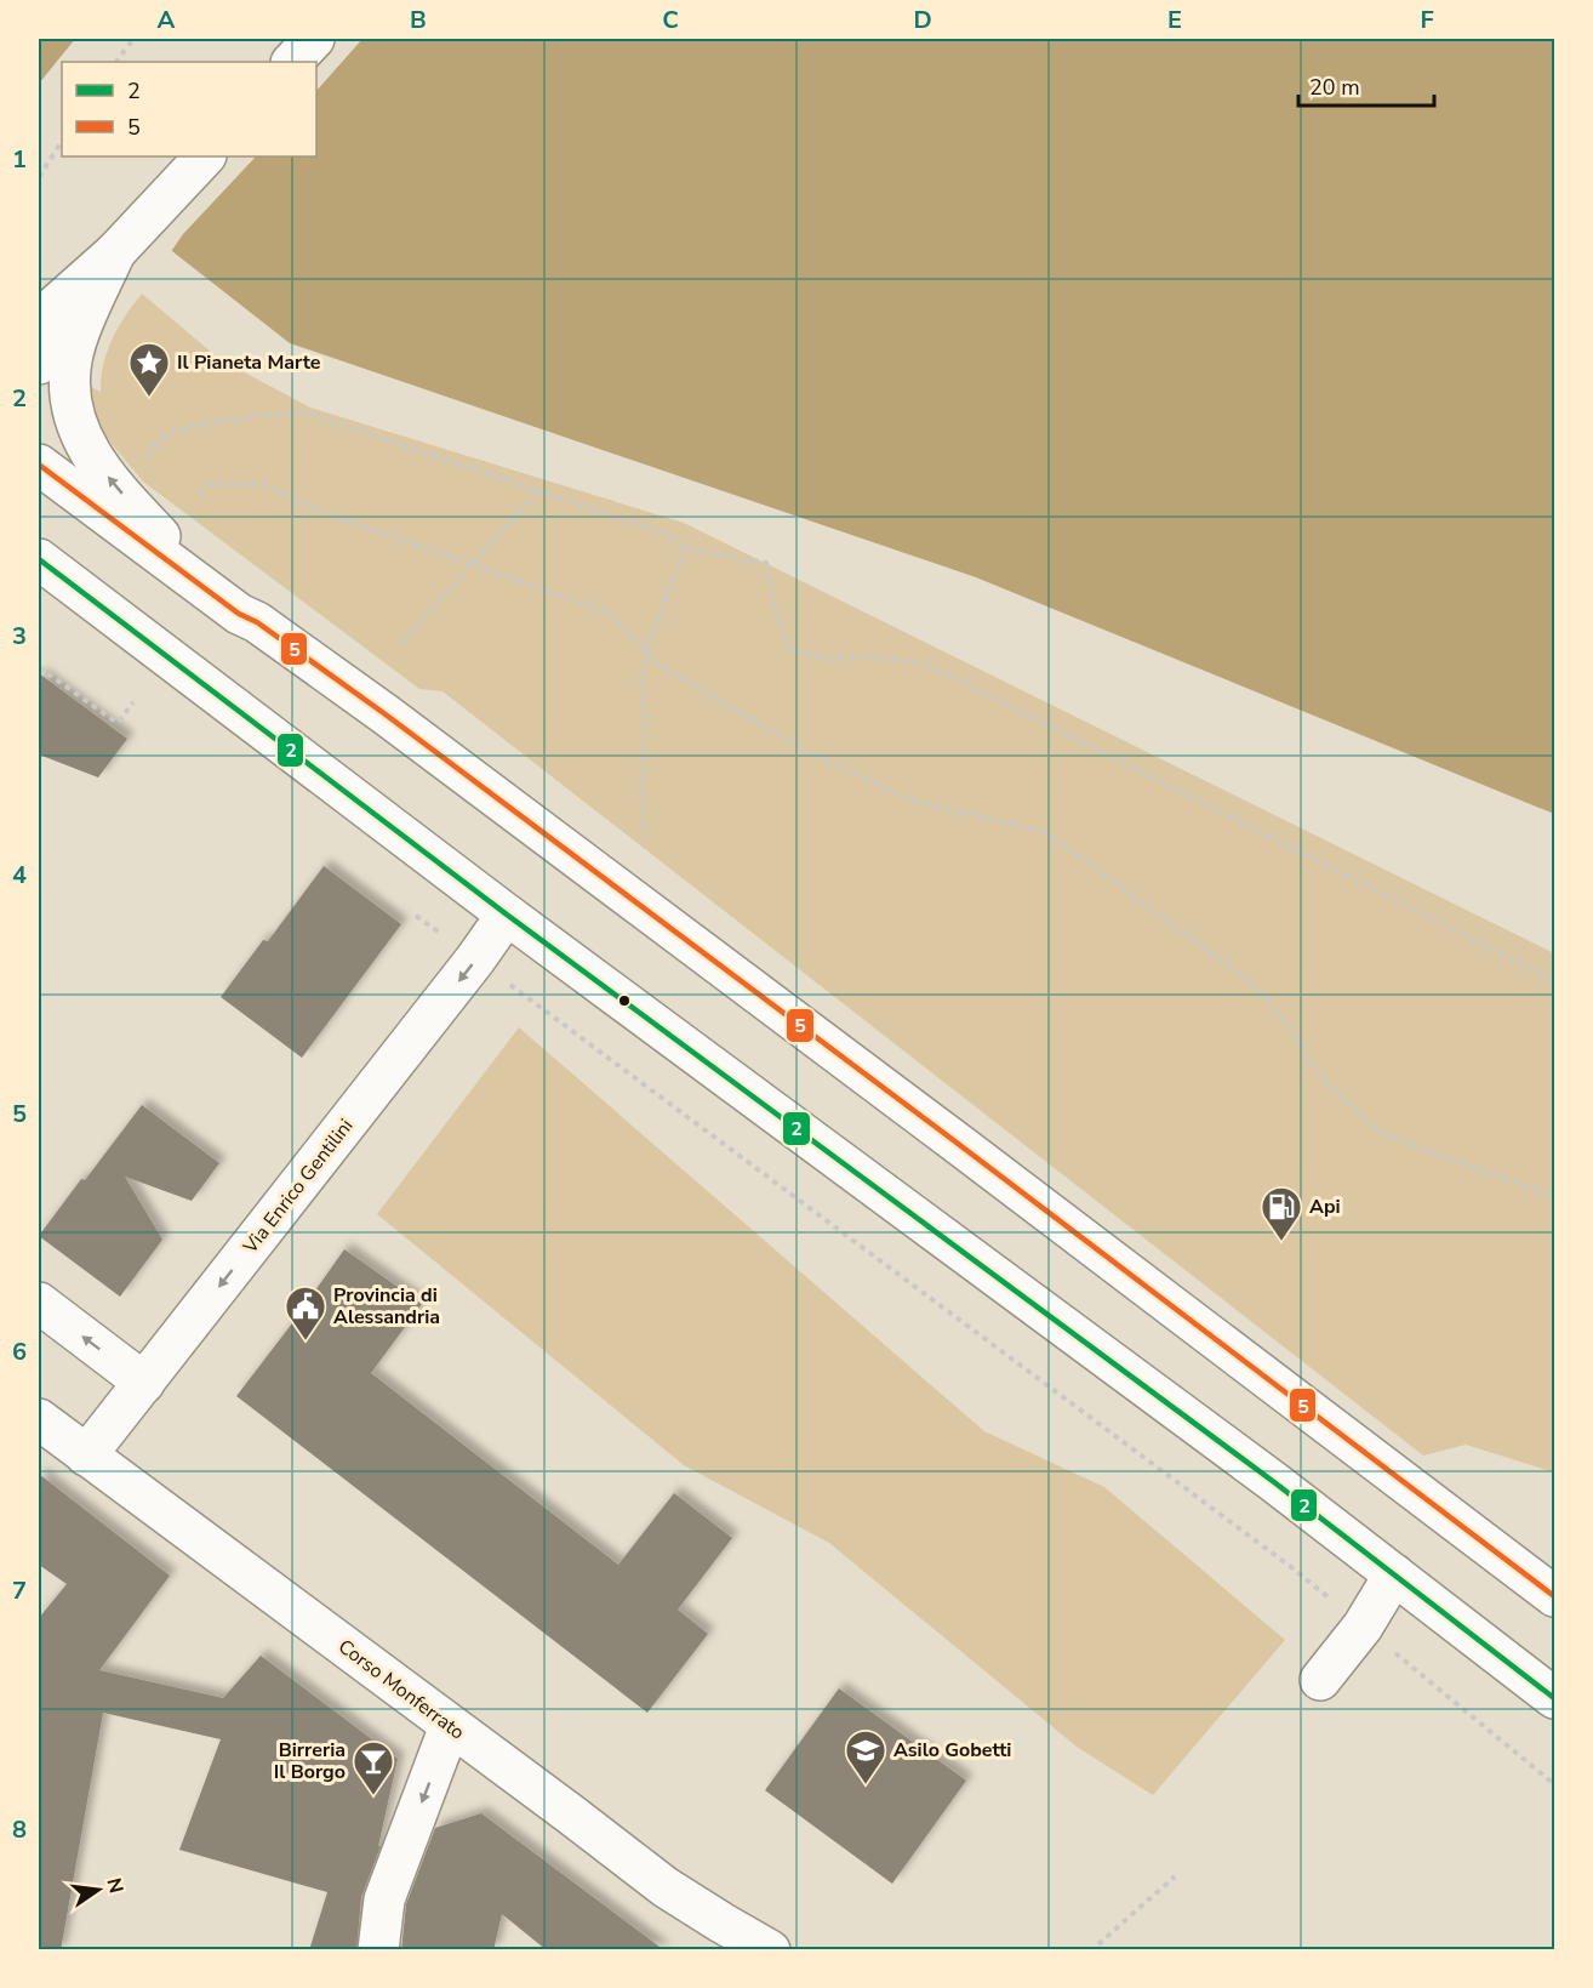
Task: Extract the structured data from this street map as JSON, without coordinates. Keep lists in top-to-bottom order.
{
  "streets": {
    "main road": ["Via Enrico Gentilini", "Corso Monferrato"]
  },
  "crossings": [
    ["Via Enrico Gentilini", "Corso Monferrato"]
  ],
  "one_way": ["Via Enrico Gentilini"],
  "places": {
    "place": ["Il Pianeta Marte"],
    "fuel station": ["Api"],
    "public building": ["Provincia di Alessandria"],
    "school or university": ["Asilo Gobetti"],
    "bar": ["Birreria Il Borgo"]
  },
  "lines": ["transit line 5", "transit line 2"],
  "legend": ["2", "5"],
  "scale_bar": "20 m",
  "north": "right",
  "grid": {
    "columns": [
      "A",
      "B",
      "C",
      "D",
      "E",
      "F"
    ],
    "rows": [
      "1",
      "2",
      "3",
      "4",
      "5",
      "6",
      "7",
      "8"
    ]
  }
}
